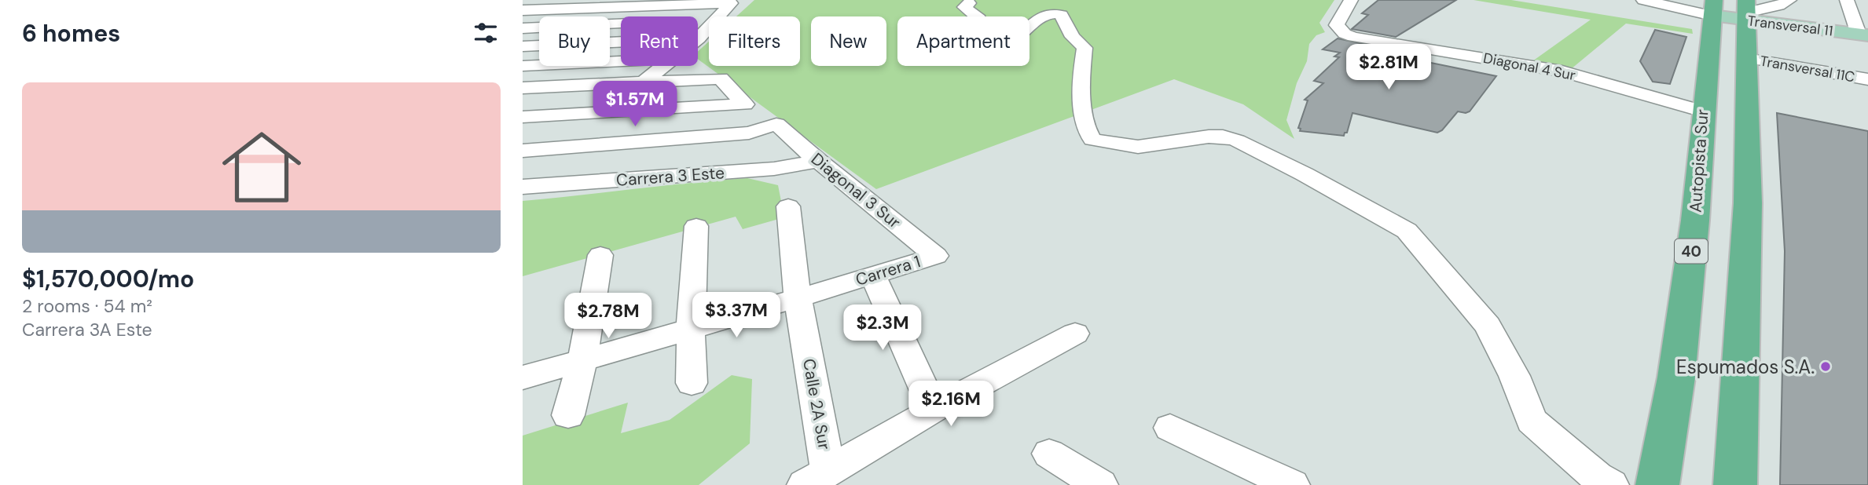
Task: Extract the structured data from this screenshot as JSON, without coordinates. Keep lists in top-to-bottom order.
{
  "streets": {
    "highway": ["Autopista Sur", "40"],
    "main road": ["Transversal 11"],
    "street": [
      "Diagonal 4 Sur",
      "Transversal 11C",
      "Carrera 3 Este",
      "Diagonal 3 Sur",
      "Carrera 1",
      "Calle 2A Sur"
    ]
  },
  "crossings": [
    ["Transversal 11", "Autopista Sur"],
    ["Diagonal 4 Sur", "Autopista Sur"],
    ["Carrera 3 Este", "Diagonal 3 Sur"],
    ["Diagonal 3 Sur", "Carrera 1"],
    ["Carrera 1", "Calle 2A Sur"]
  ],
  "places": ["Espumados S.A."],
  "page": {
    "heading": "6 homes",
    "chip": [
      "Buy",
      "Rent",
      "Filters",
      "New",
      "Apartment"
    ],
    "price": [
      "$2.81M",
      "$1.57M",
      "$3.37M",
      "$2.78M",
      "$2.3M",
      "$2.16M"
    ],
    "list": [
      {
        "name": "$1,570,000/mo",
        "note": "2 rooms · 54 m² · Carrera 3A Este"
      }
    ]
  }
}
